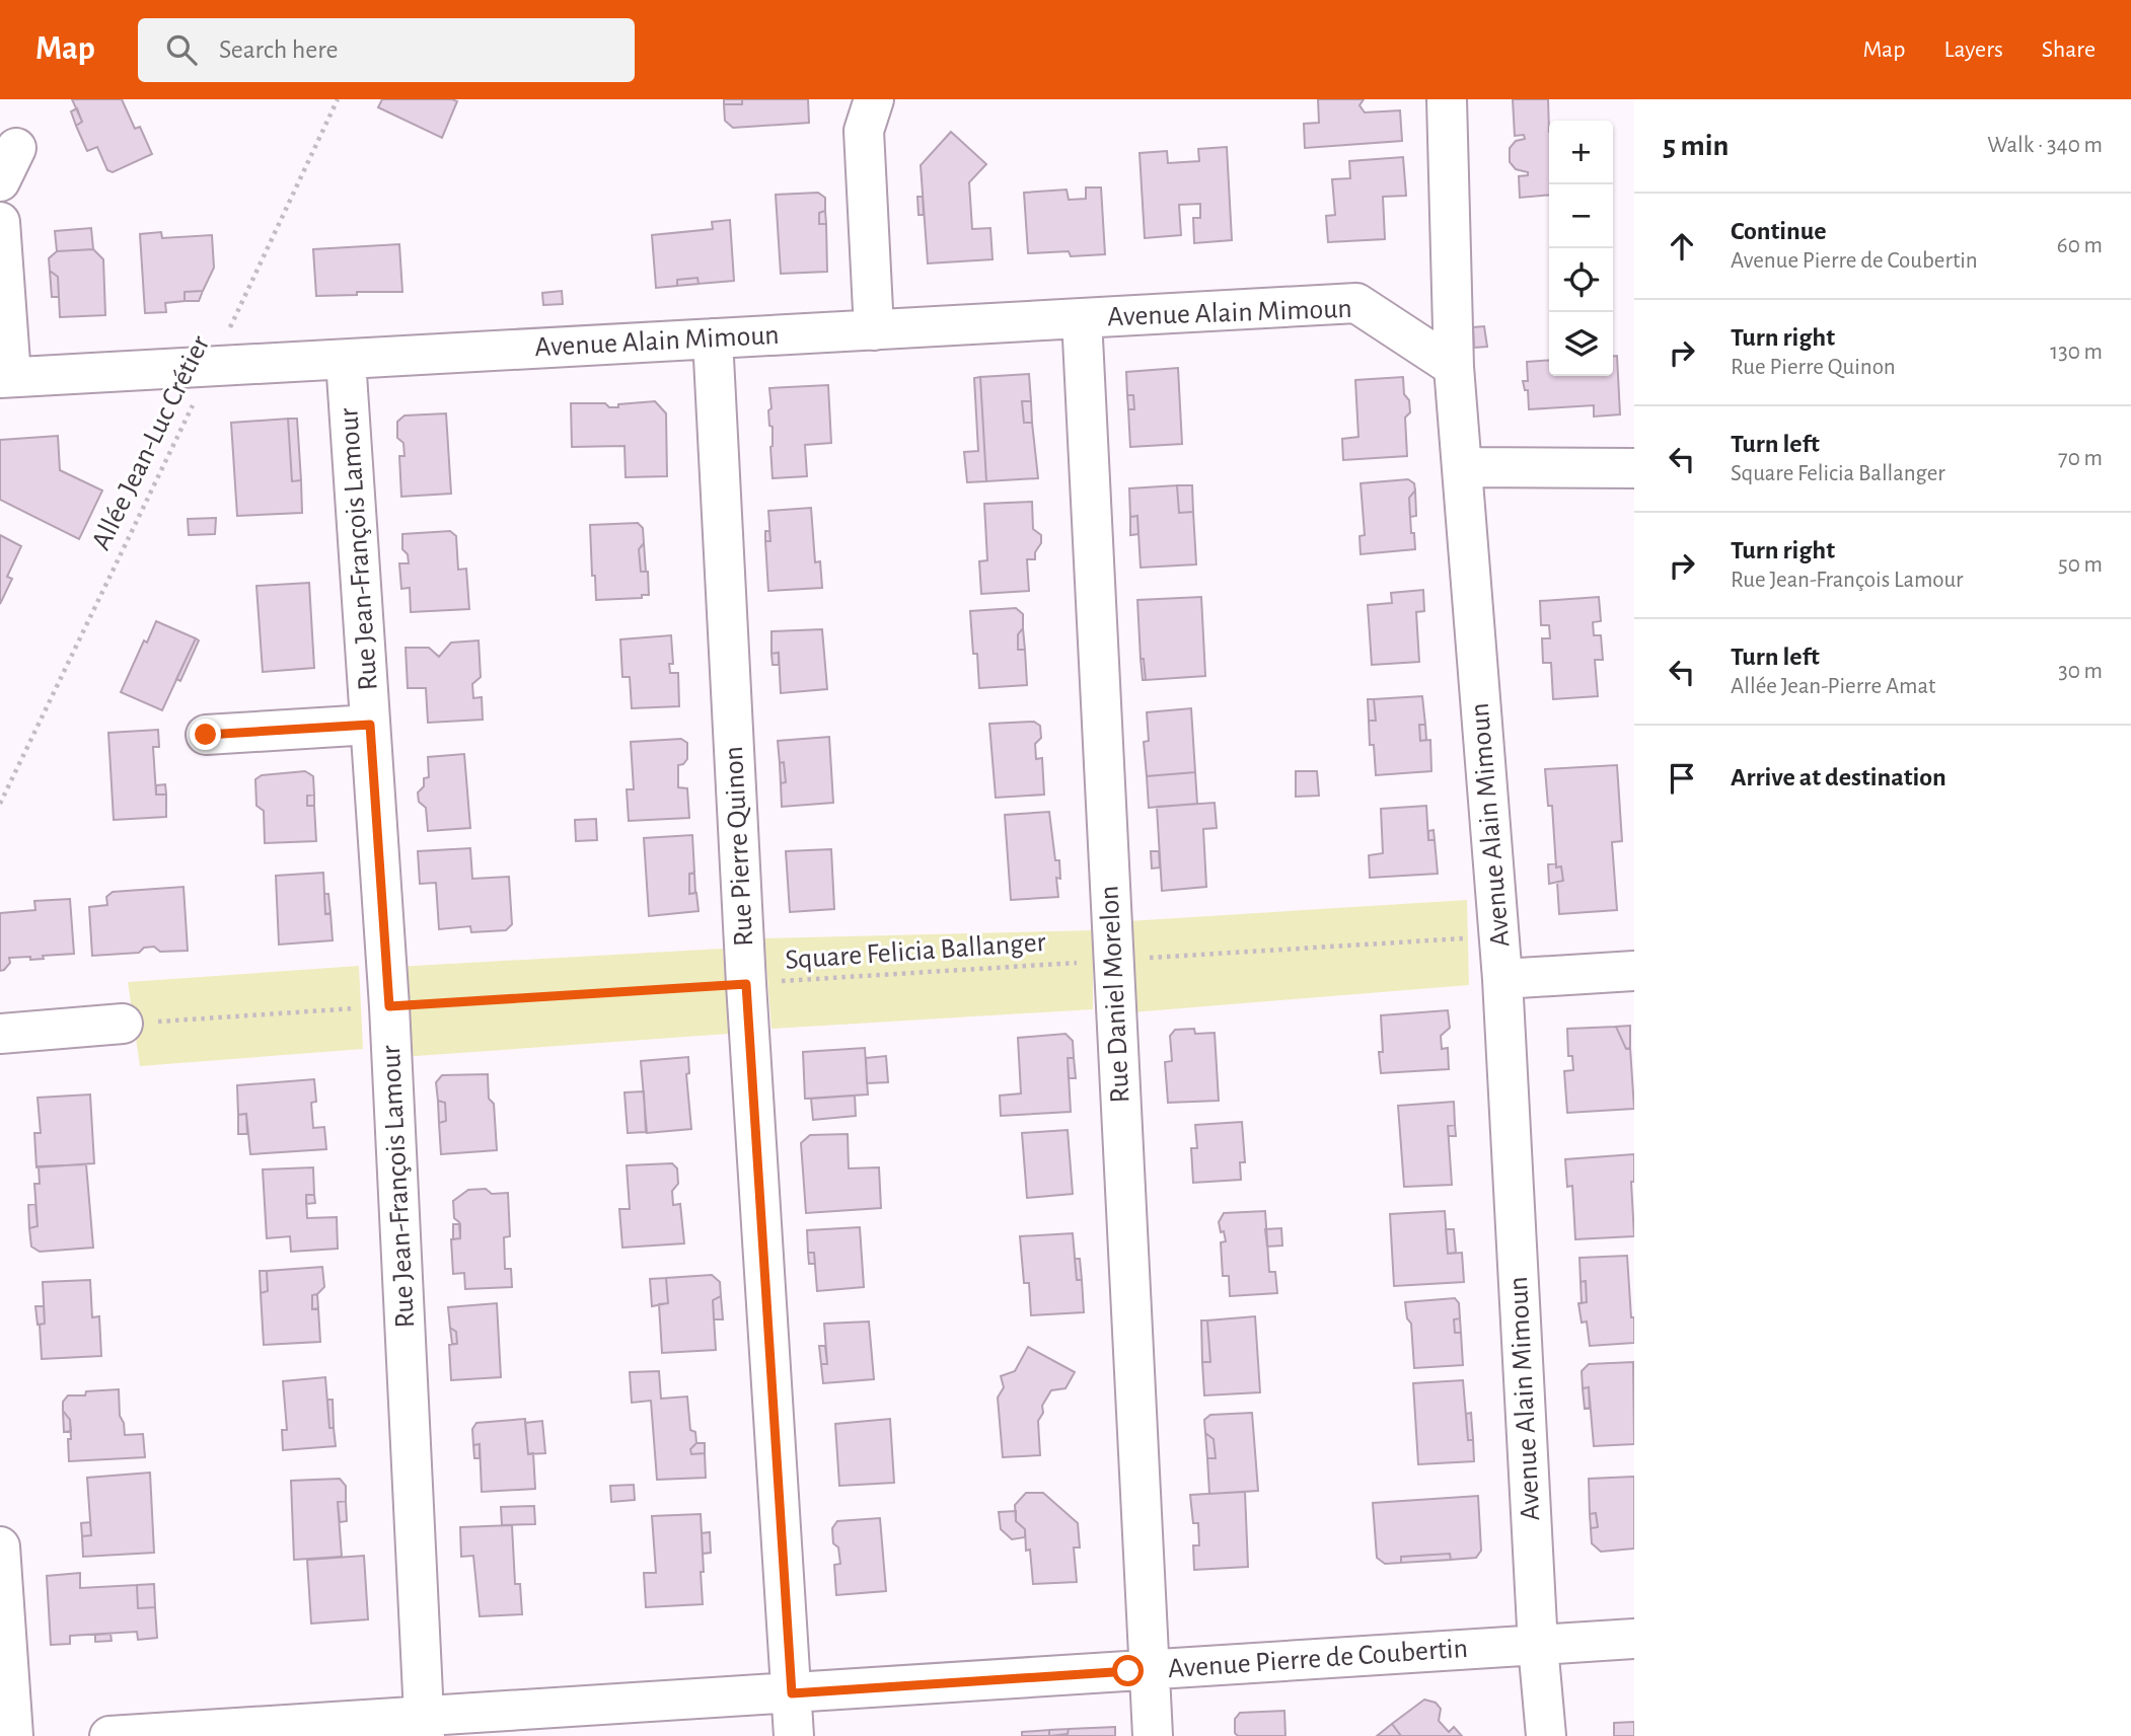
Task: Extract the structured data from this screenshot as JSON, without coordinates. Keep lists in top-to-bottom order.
{
  "streets": {
    "street": [
      "Avenue Alain Mimoun",
      "Rue Jean-François Lamour",
      "Rue Pierre Quinon",
      "Rue Daniel Morelon",
      "Avenue Pierre de Coubertin"
    ],
    "path": ["Allée Jean-Luc Crétier", "Square Felicia Ballanger"]
  },
  "crossings": [
    ["Avenue Alain Mimoun", "Allée Jean-Luc Crétier"],
    ["Avenue Alain Mimoun", "Rue Jean-François Lamour"],
    ["Avenue Alain Mimoun", "Rue Pierre Quinon"],
    ["Avenue Alain Mimoun", "Square Felicia Ballanger"],
    ["Avenue Alain Mimoun", "Rue Daniel Morelon"],
    ["Avenue Alain Mimoun", "Avenue Pierre de Coubertin"],
    ["Rue Jean-François Lamour", "Square Felicia Ballanger"],
    ["Rue Jean-François Lamour", "Avenue Pierre de Coubertin"],
    ["Rue Pierre Quinon", "Square Felicia Ballanger"],
    ["Rue Pierre Quinon", "Avenue Pierre de Coubertin"],
    ["Square Felicia Ballanger", "Rue Daniel Morelon"],
    ["Rue Daniel Morelon", "Avenue Pierre de Coubertin"]
  ],
  "page": {
    "header": "Map",
    "search": "Search here",
    "nav": ["Map", "Layers", "Share"],
    "heading": ["5 min", "Walk · 340 m"],
    "map_buttons": ["+", "−"],
    "list": [
      ["Continue", "Avenue Pierre de Coubertin", "60 m"],
      ["Turn right", "Rue Pierre Quinon", "130 m"],
      ["Turn left", "Square Felicia Ballanger", "70 m"],
      ["Turn right", "Rue Jean-François Lamour", "50 m"],
      ["Turn left", "Allée Jean-Pierre Amat", "30 m"],
      "Arrive at destination"
    ]
  }
}
